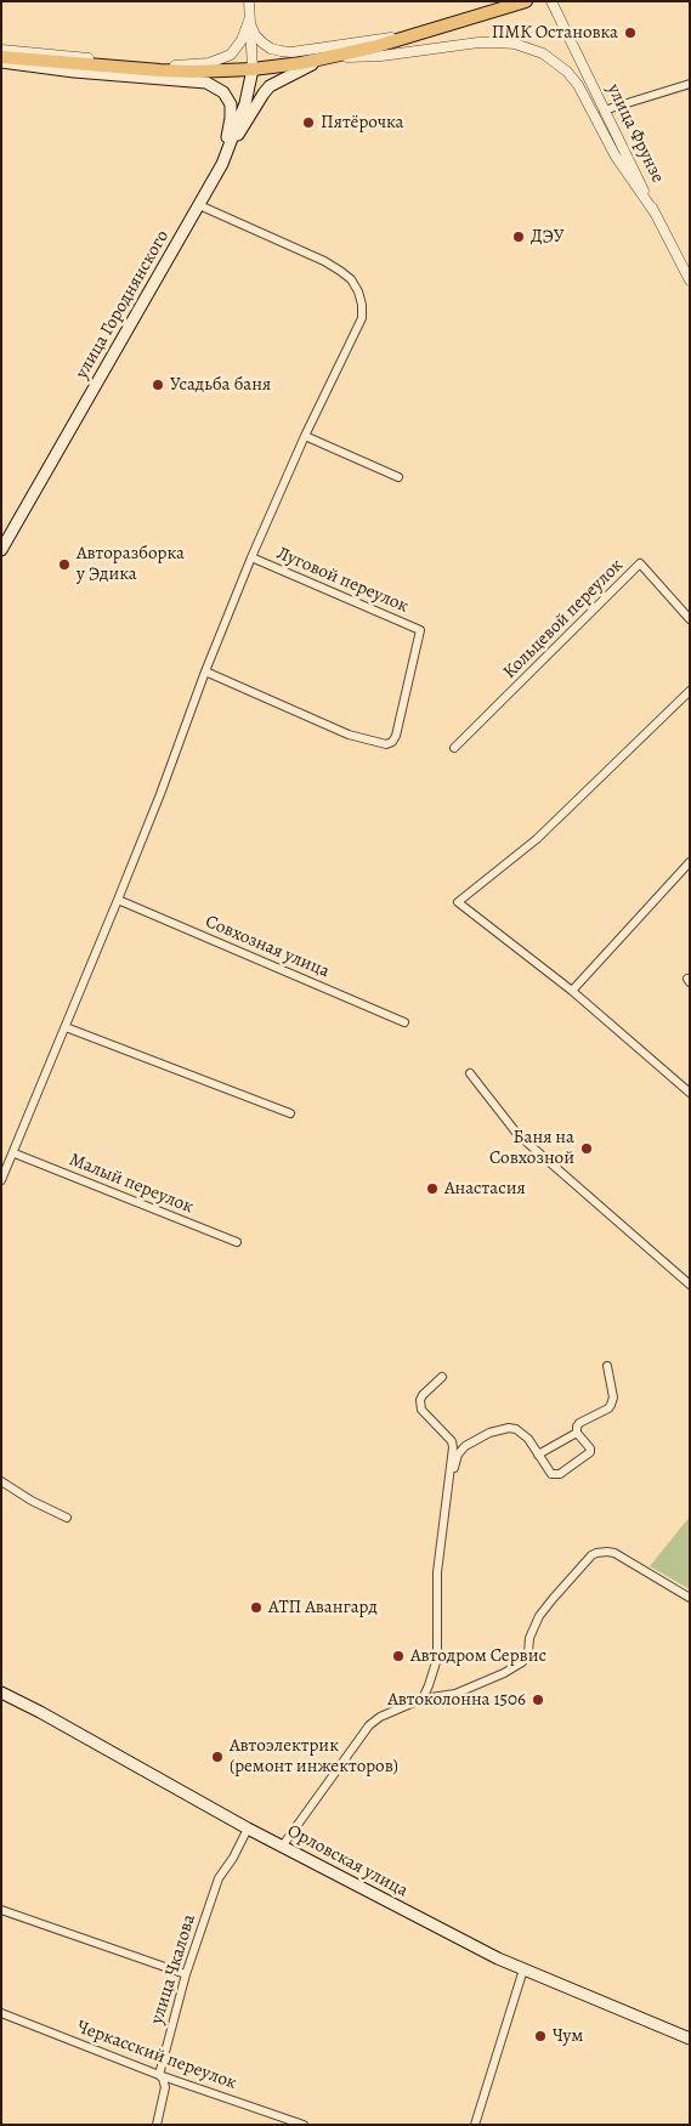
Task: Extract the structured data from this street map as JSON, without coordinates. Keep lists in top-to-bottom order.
{
  "streets": {
    "main road": ["улица Городнянского", "Орловская улица"],
    "street": [
      "улица Фрунзе",
      "Луговой переулок",
      "Кольцевой переулок",
      "Совхозная улица",
      "Малый переулок",
      "улица Чкалова",
      "Черкасский переулок"
    ]
  },
  "crossings": [
    ["Орловская улица", "улица Чкалова"],
    ["улица Чкалова", "Черкасский переулок"]
  ],
  "places": [
    "ПМК Остановка",
    "Пятёрочка",
    "ДЭУ",
    "Усадьба баня",
    "Авторазборка у Эдика",
    "Баня на Совхозной",
    "Анастасия",
    "АТП Авангард",
    "Автодром Сервис",
    "Автоколонна 1506",
    "Автоэлектрик (ремонт инжекторов)",
    "Чум"
  ]
}
